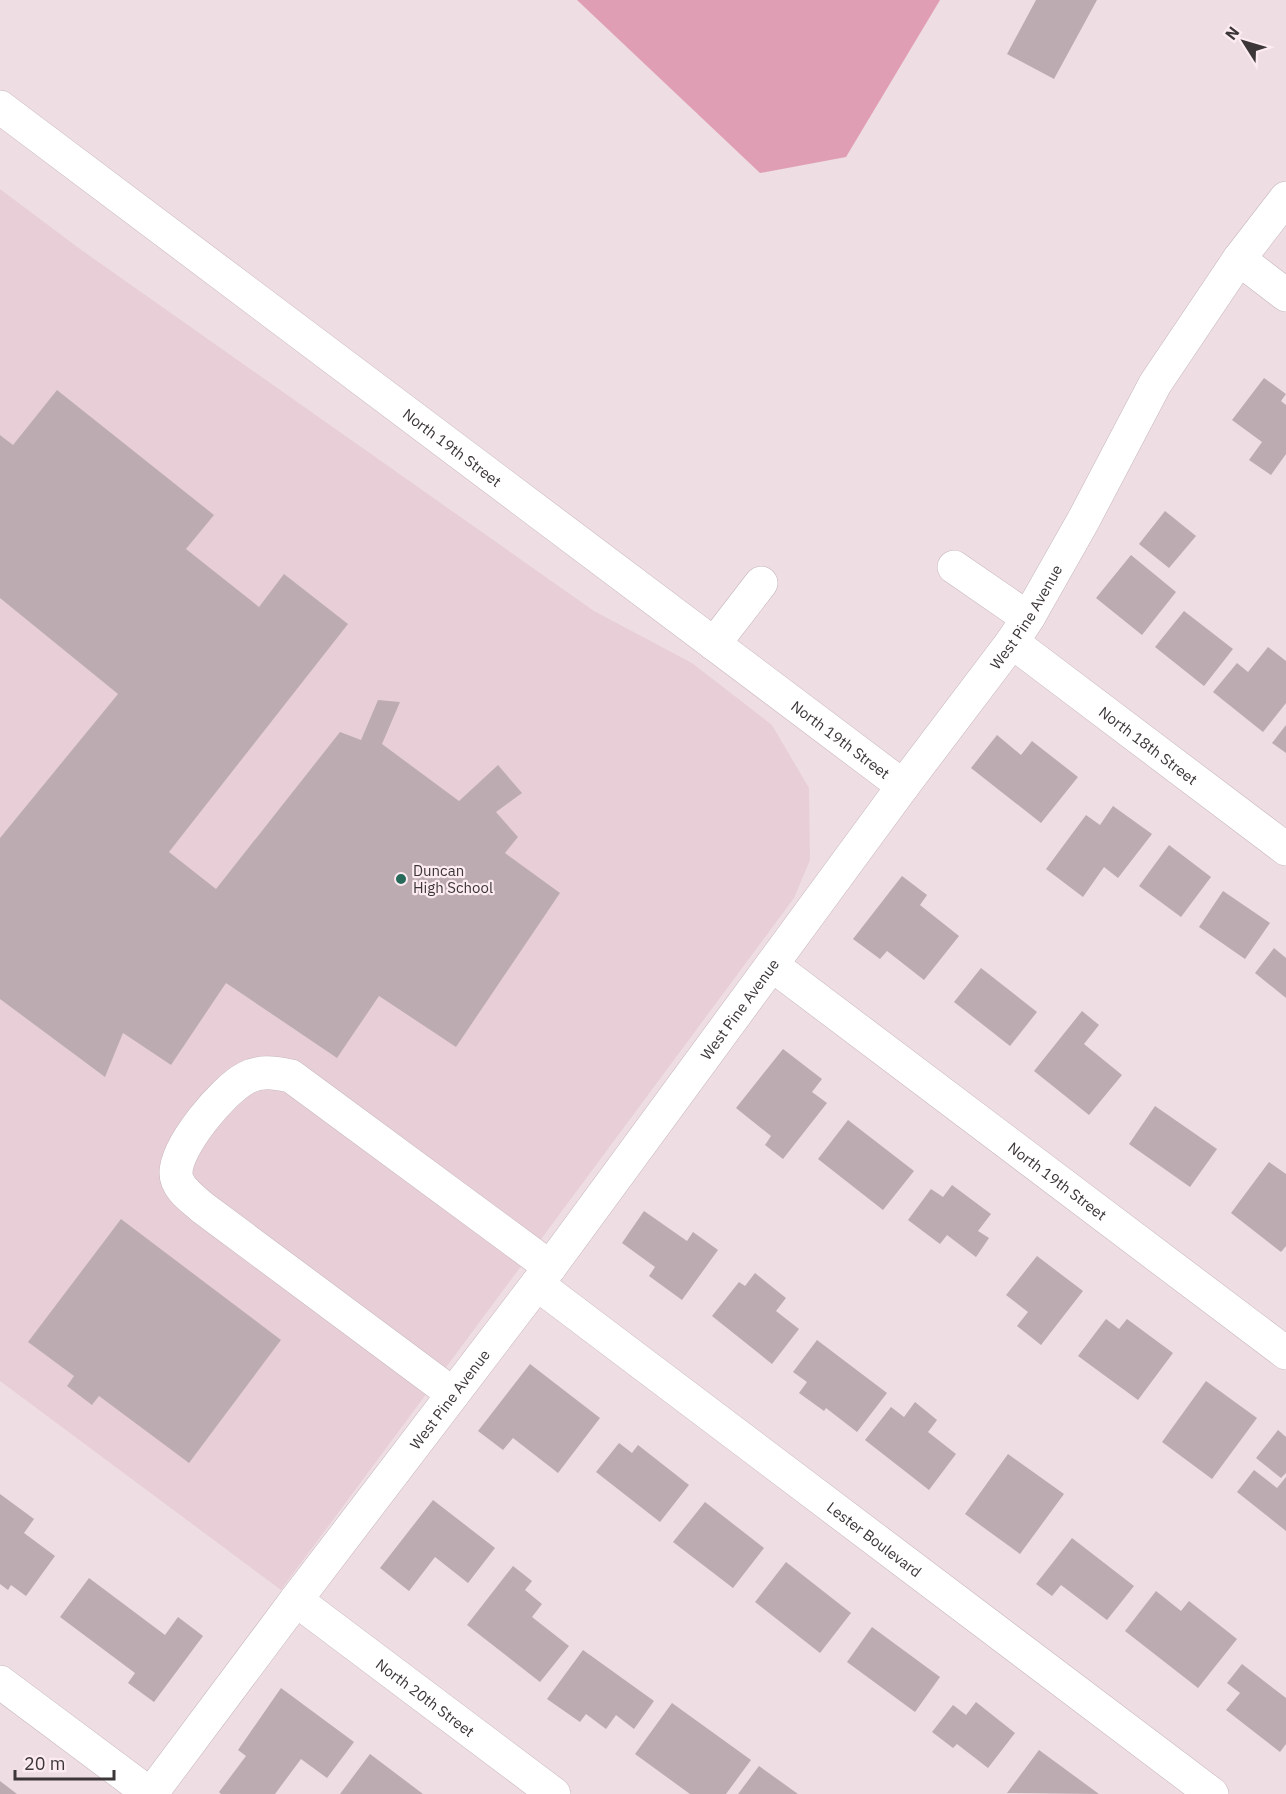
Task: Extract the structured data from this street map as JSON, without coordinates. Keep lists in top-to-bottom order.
{
  "streets": {
    "street": [
      "North 19th Street",
      "West Pine Avenue",
      "North 18th Street",
      "Lester Boulevard",
      "North 20th Street"
    ]
  },
  "crossings": [
    ["North 19th Street", "West Pine Avenue"],
    ["West Pine Avenue", "North 18th Street"],
    ["West Pine Avenue", "Lester Boulevard"],
    ["West Pine Avenue", "North 20th Street"]
  ],
  "places": ["Duncan High School"],
  "scale_bar": "20 m",
  "north": "top left"
}
